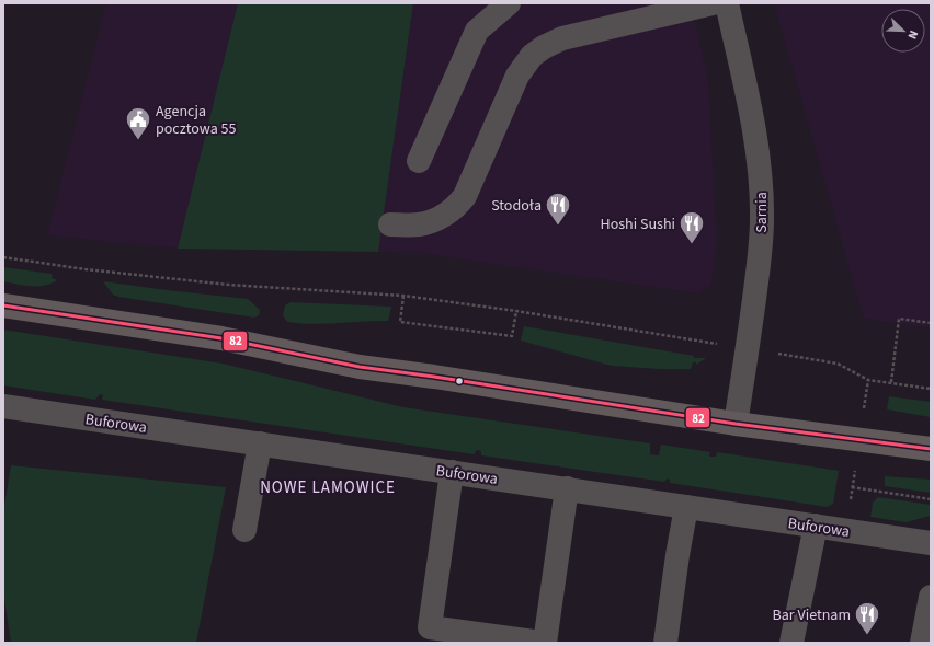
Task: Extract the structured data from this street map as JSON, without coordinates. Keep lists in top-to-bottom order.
{
  "streets": {
    "street": ["Sarnia", "Buforowa"]
  },
  "districts": ["NOWE LAMOWICE"],
  "places": {
    "public building": ["Agencja pocztowa 55"],
    "restaurant": ["Stodoła", "Hoshi Sushi", "Bar Vietnam"]
  },
  "lines": ["transit line 82"],
  "north": "bottom right"
}
